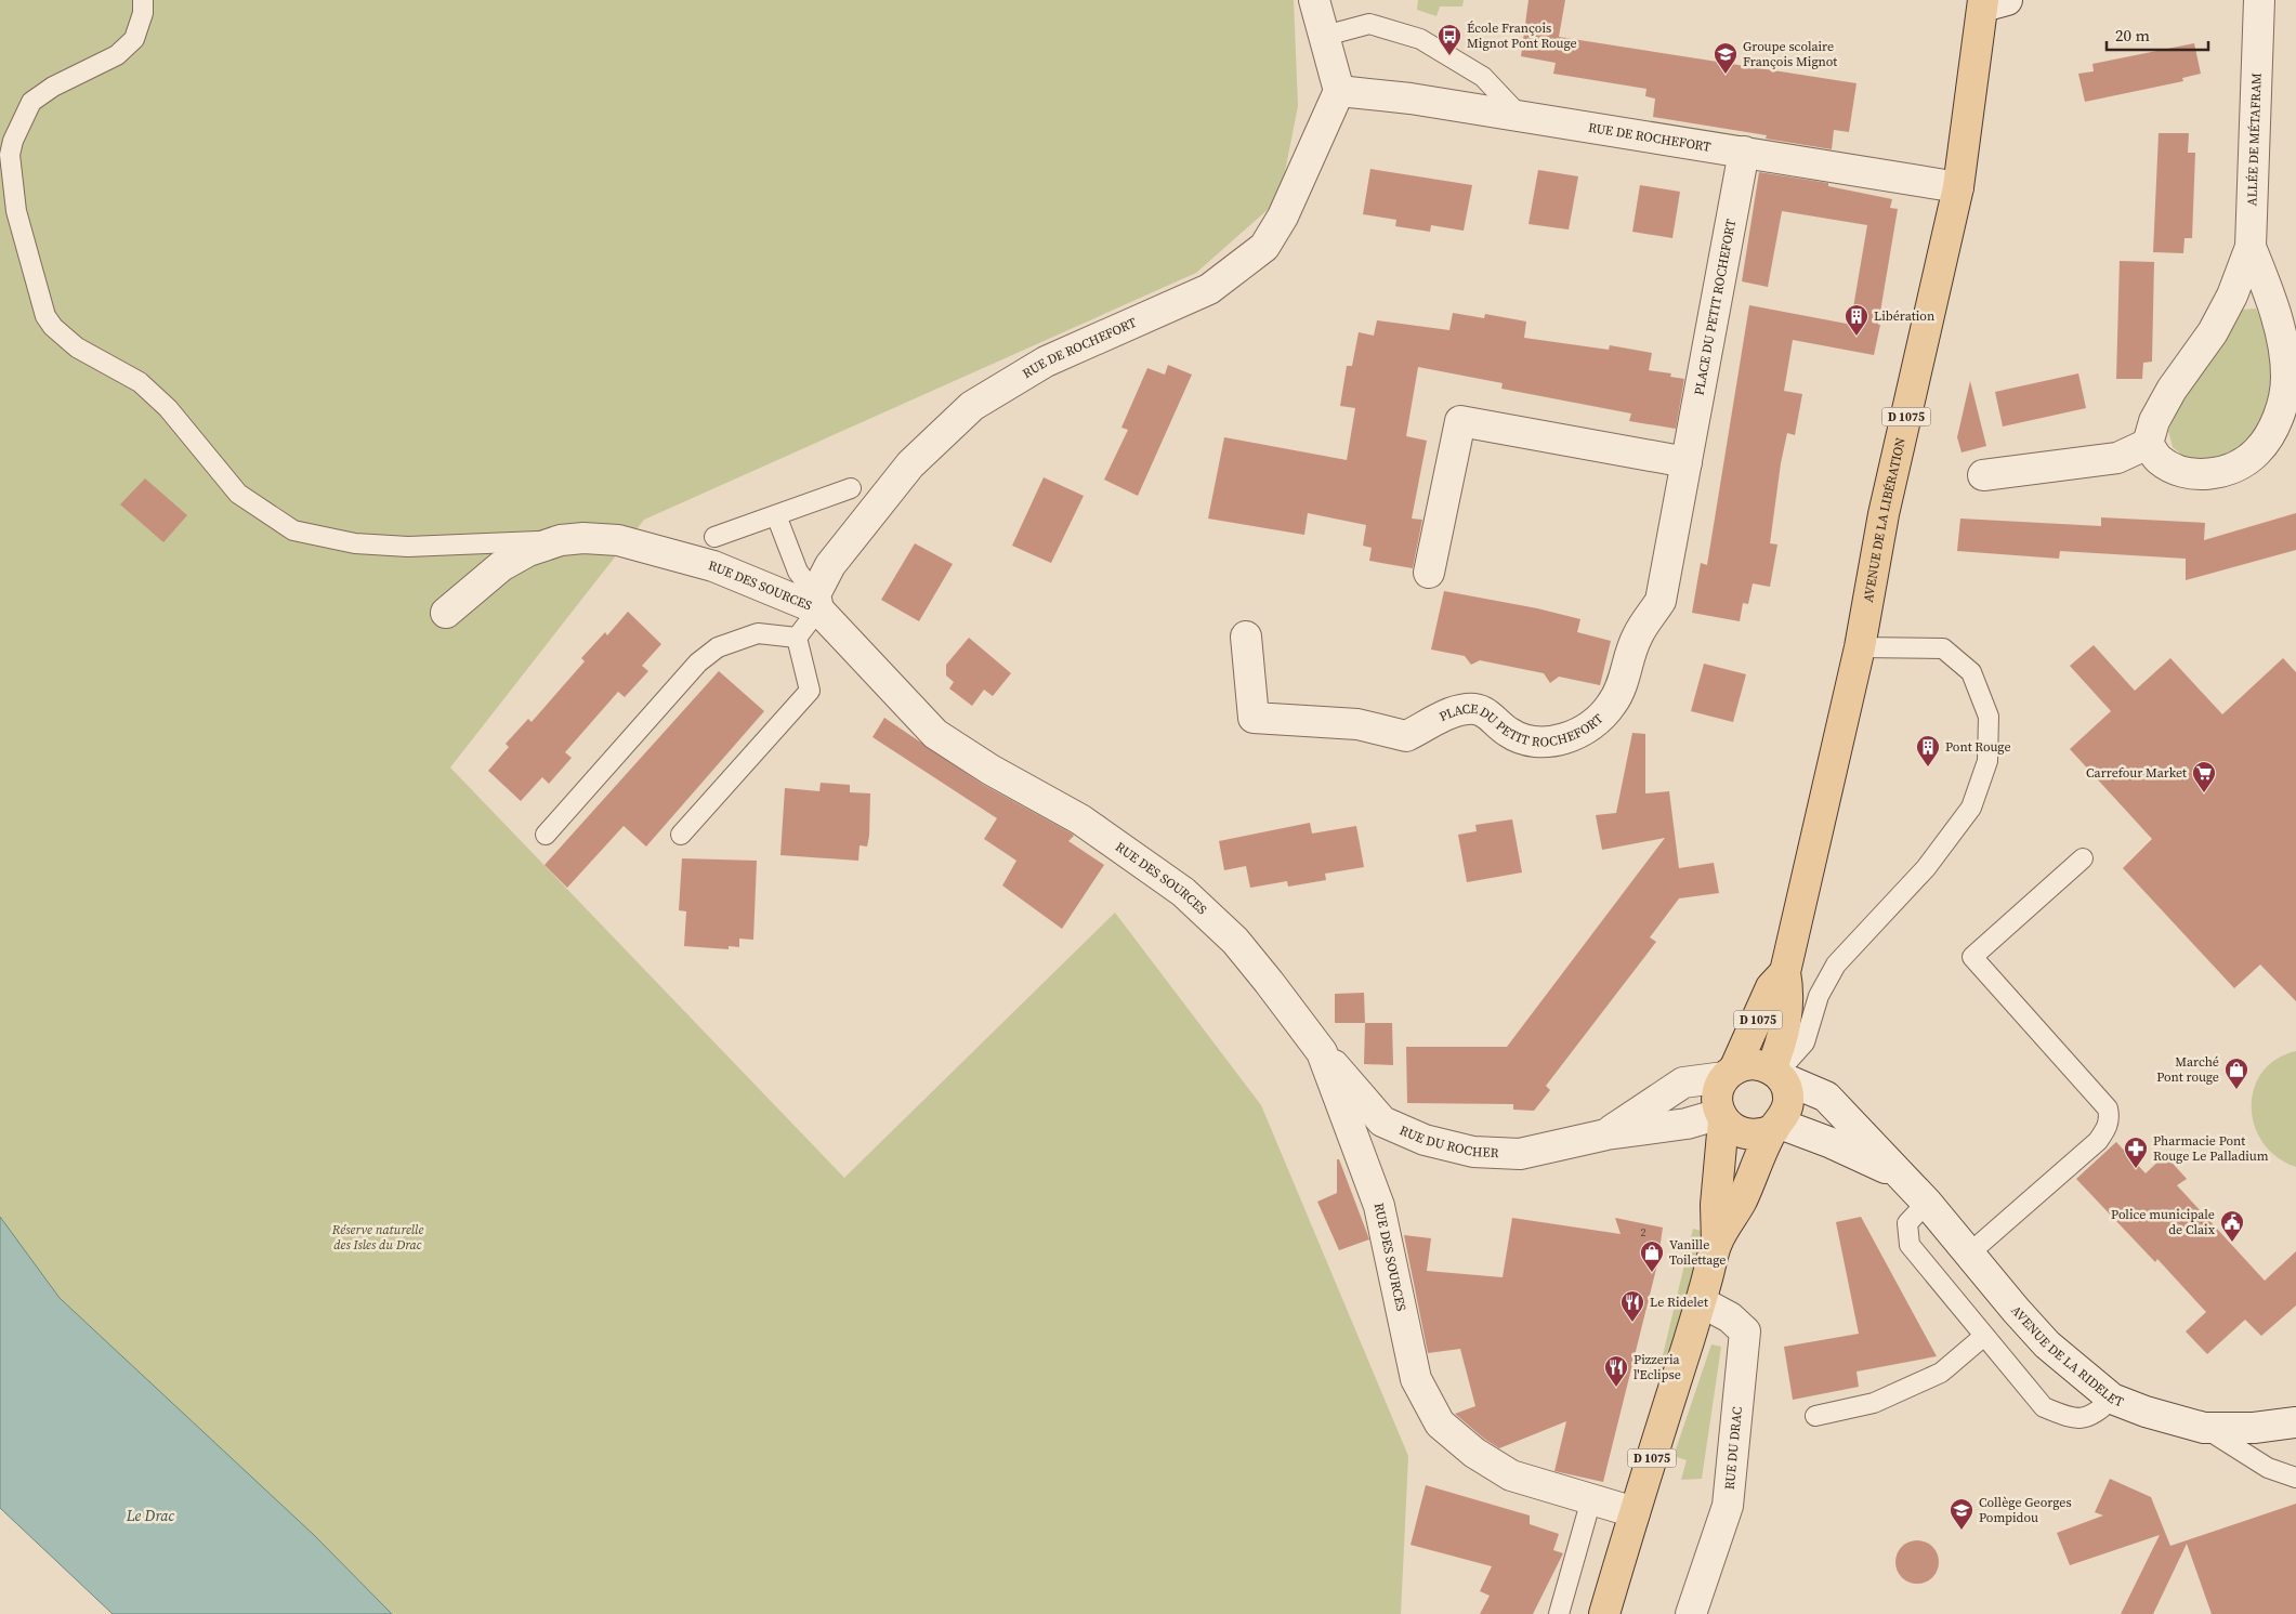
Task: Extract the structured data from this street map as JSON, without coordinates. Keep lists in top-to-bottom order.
{
  "streets": {
    "main road": ["D 1075", "AVENUE DE LA LIBÉRATION"],
    "street": [
      "RUE DE ROCHEFORT",
      "ALLÉE DE MÉTAFRAM",
      "PLACE DU PETIT ROCHEFORT",
      "RUE DES SOURCES",
      "RUE DU ROCHER",
      "AVENUE DE LA RIDELET",
      "RUE DU DRAC"
    ]
  },
  "crossings": [
    ["RUE DE ROCHEFORT", "PLACE DU PETIT ROCHEFORT"],
    ["RUE DE ROCHEFORT", "AVENUE DE LA LIBÉRATION"],
    ["RUE DE ROCHEFORT", "RUE DES SOURCES"],
    ["AVENUE DE LA LIBÉRATION", "RUE DES SOURCES"],
    ["AVENUE DE LA LIBÉRATION", "RUE DU ROCHER"],
    ["AVENUE DE LA LIBÉRATION", "AVENUE DE LA RIDELET"],
    ["AVENUE DE LA LIBÉRATION", "RUE DU DRAC"],
    ["RUE DES SOURCES", "RUE DU ROCHER"],
    ["RUE DU ROCHER", "AVENUE DE LA RIDELET"]
  ],
  "water": ["Le Drac"],
  "parks": ["Réserve naturelle des Isles du Drac"],
  "places": {
    "bus stop": ["École François Mignot Pont Rouge"],
    "school or university": ["Groupe scolaire François Mignot", "Collège Georges Pompidou"],
    "building": ["Libération", "Pont Rouge"],
    "supermarket": ["Carrefour Market"],
    "shop": ["Marché Pont rouge", "Vanille Toilettage"],
    "pharmacy": ["Pharmacie Pont Rouge Le Palladium"],
    "public building": ["Police municipale de Claix"],
    "restaurant": ["Le Ridelet", "Pizzeria l'Eclipse"]
  },
  "house_numbers": ["2"],
  "scale_bar": "20 m"
}
